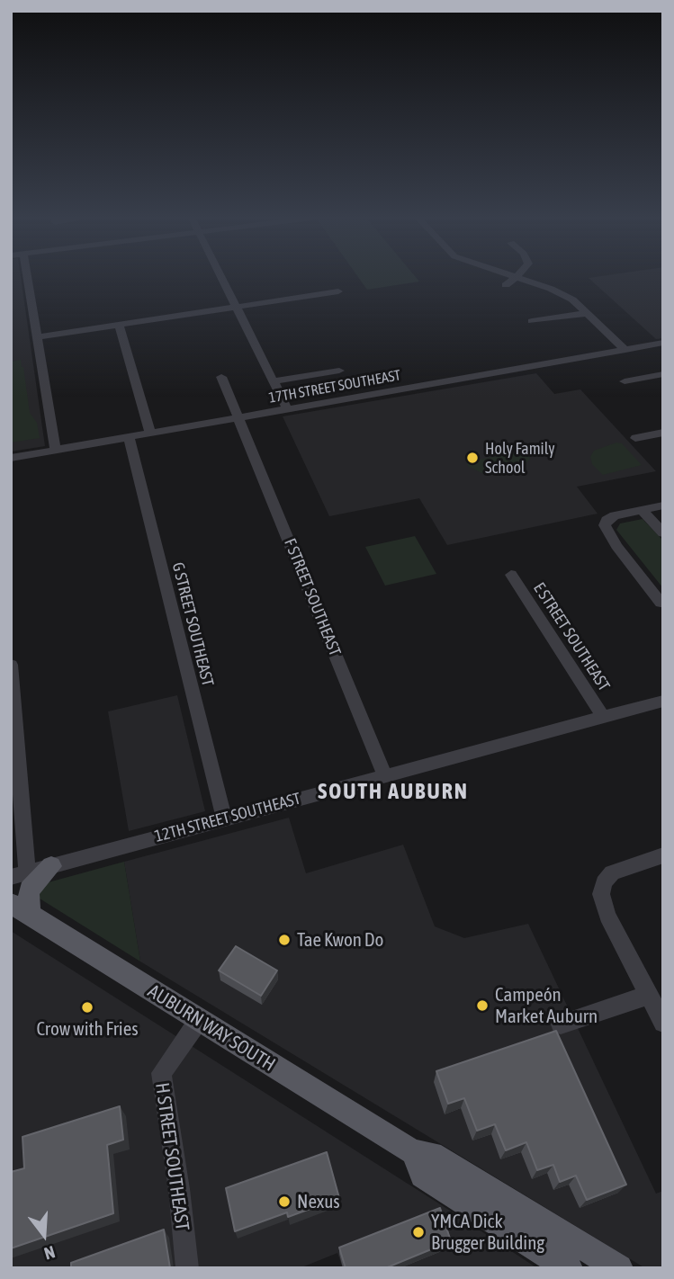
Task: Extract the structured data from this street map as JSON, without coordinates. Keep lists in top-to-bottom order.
{
  "streets": {
    "main road": ["AUBURN WAY SOUTH"],
    "street": [
      "17TH STREET SOUTHEAST",
      "F STREET SOUTHEAST",
      "G STREET SOUTHEAST",
      "E STREET SOUTHEAST",
      "12TH STREET SOUTHEAST",
      "H STREET SOUTHEAST"
    ]
  },
  "crossings": [
    ["17TH STREET SOUTHEAST", "F STREET SOUTHEAST"],
    ["17TH STREET SOUTHEAST", "G STREET SOUTHEAST"],
    ["F STREET SOUTHEAST", "12TH STREET SOUTHEAST"],
    ["G STREET SOUTHEAST", "12TH STREET SOUTHEAST"],
    ["E STREET SOUTHEAST", "12TH STREET SOUTHEAST"],
    ["AUBURN WAY SOUTH", "H STREET SOUTHEAST"]
  ],
  "districts": ["SOUTH AUBURN"],
  "places": [
    "Holy Family School",
    "Tae Kwon Do",
    "Campeón Market Auburn",
    "Crow with Fries",
    "Nexus",
    "YMCA Dick Brugger Building"
  ],
  "north": "bottom"
}
